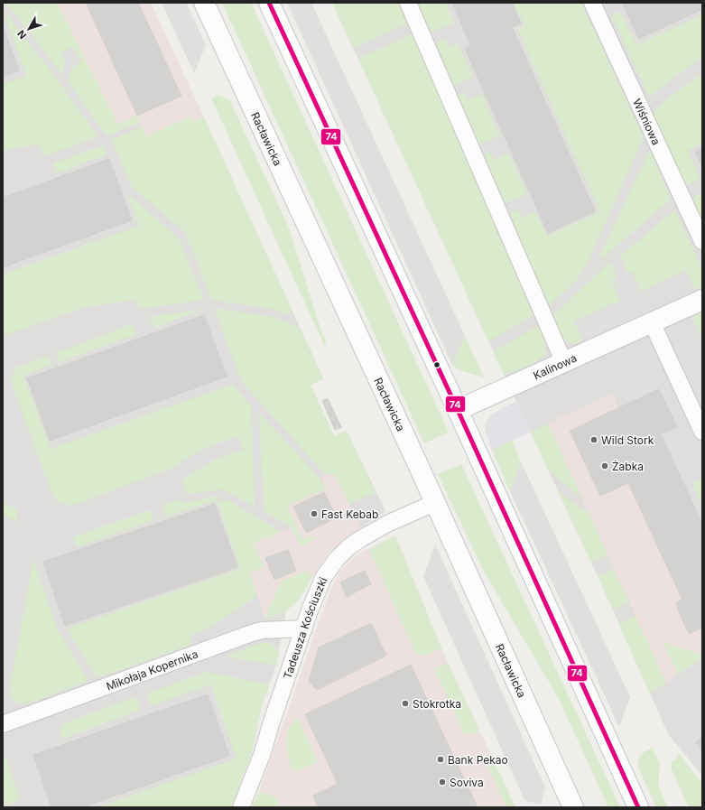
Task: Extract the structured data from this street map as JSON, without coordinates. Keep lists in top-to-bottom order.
{
  "streets": {
    "street": ["Racławicka", "Kalinowa"],
    "lane": ["Wiśniowa", "Tadeusza Kościuszki", "Mikołaja Kopernika"]
  },
  "crossings": [
    ["Racławicka", "Tadeusza Kościuszki"],
    ["Tadeusza Kościuszki", "Mikołaja Kopernika"]
  ],
  "places": [
    "Wild Stork",
    "Żabka",
    "Fast Kebab",
    "Stokrotka",
    "Bank Pekao",
    "Soviva"
  ],
  "lines": ["transit line 74"],
  "north": "bottom left"
}
